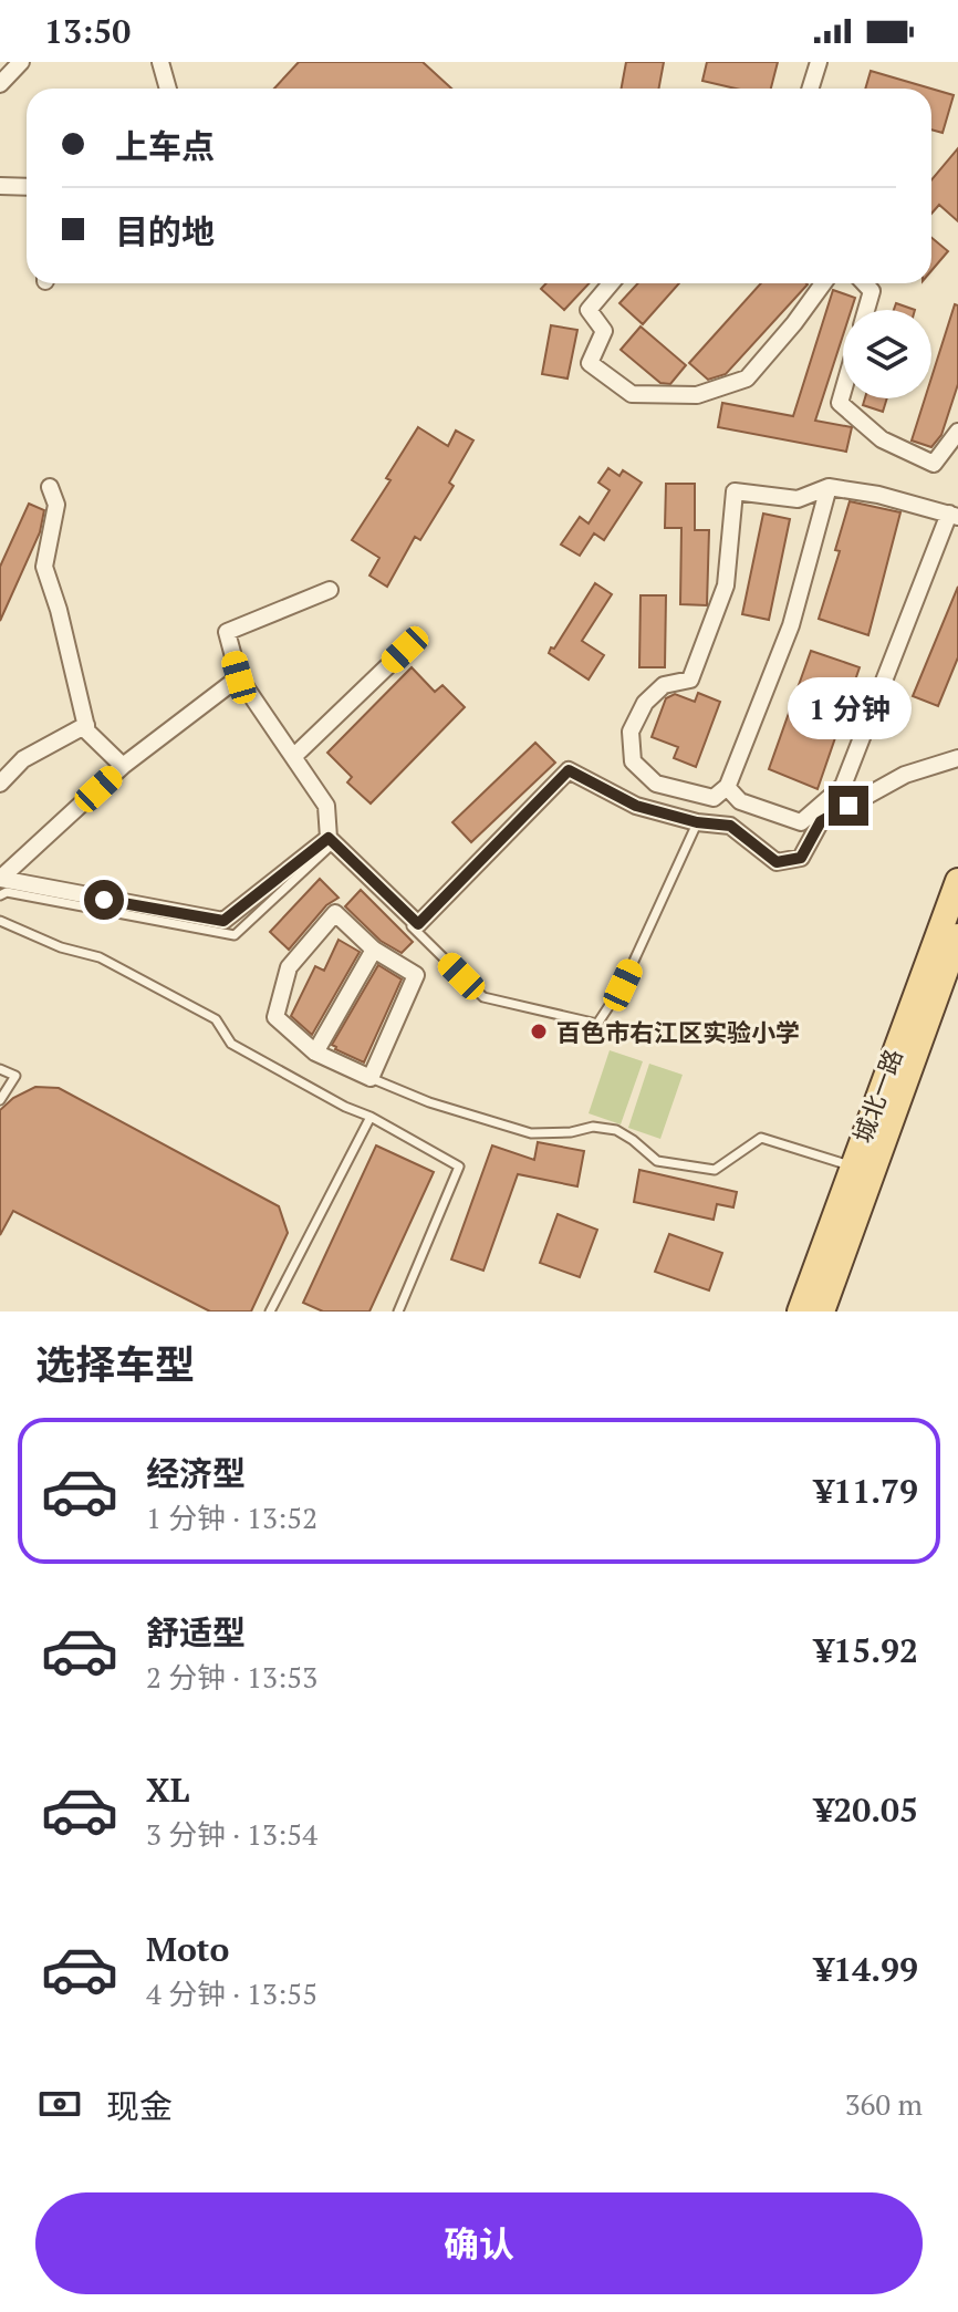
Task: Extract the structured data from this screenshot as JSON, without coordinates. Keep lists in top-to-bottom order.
{
  "streets": {
    "main road": ["城北一路"]
  },
  "places": ["百色市右江区实验小学"],
  "page": {
    "status": "13:50",
    "banner": ["上车点", "目的地"],
    "bubble": "1 分钟",
    "heading": "选择车型",
    "list": [
      {
        "name": "经济型",
        "note": "1 分钟 · 13:52",
        "value": "¥11.79"
      },
      {
        "name": "舒适型",
        "note": "2 分钟 · 13:53",
        "value": "¥15.92"
      },
      {
        "name": "XL",
        "note": "3 分钟 · 13:54",
        "value": "¥20.05"
      },
      {
        "name": "Moto",
        "note": "4 分钟 · 13:55",
        "value": "¥14.99"
      }
    ],
    "pay": ["现金", "360 m"],
    "buttons": "确认"
  }
}
